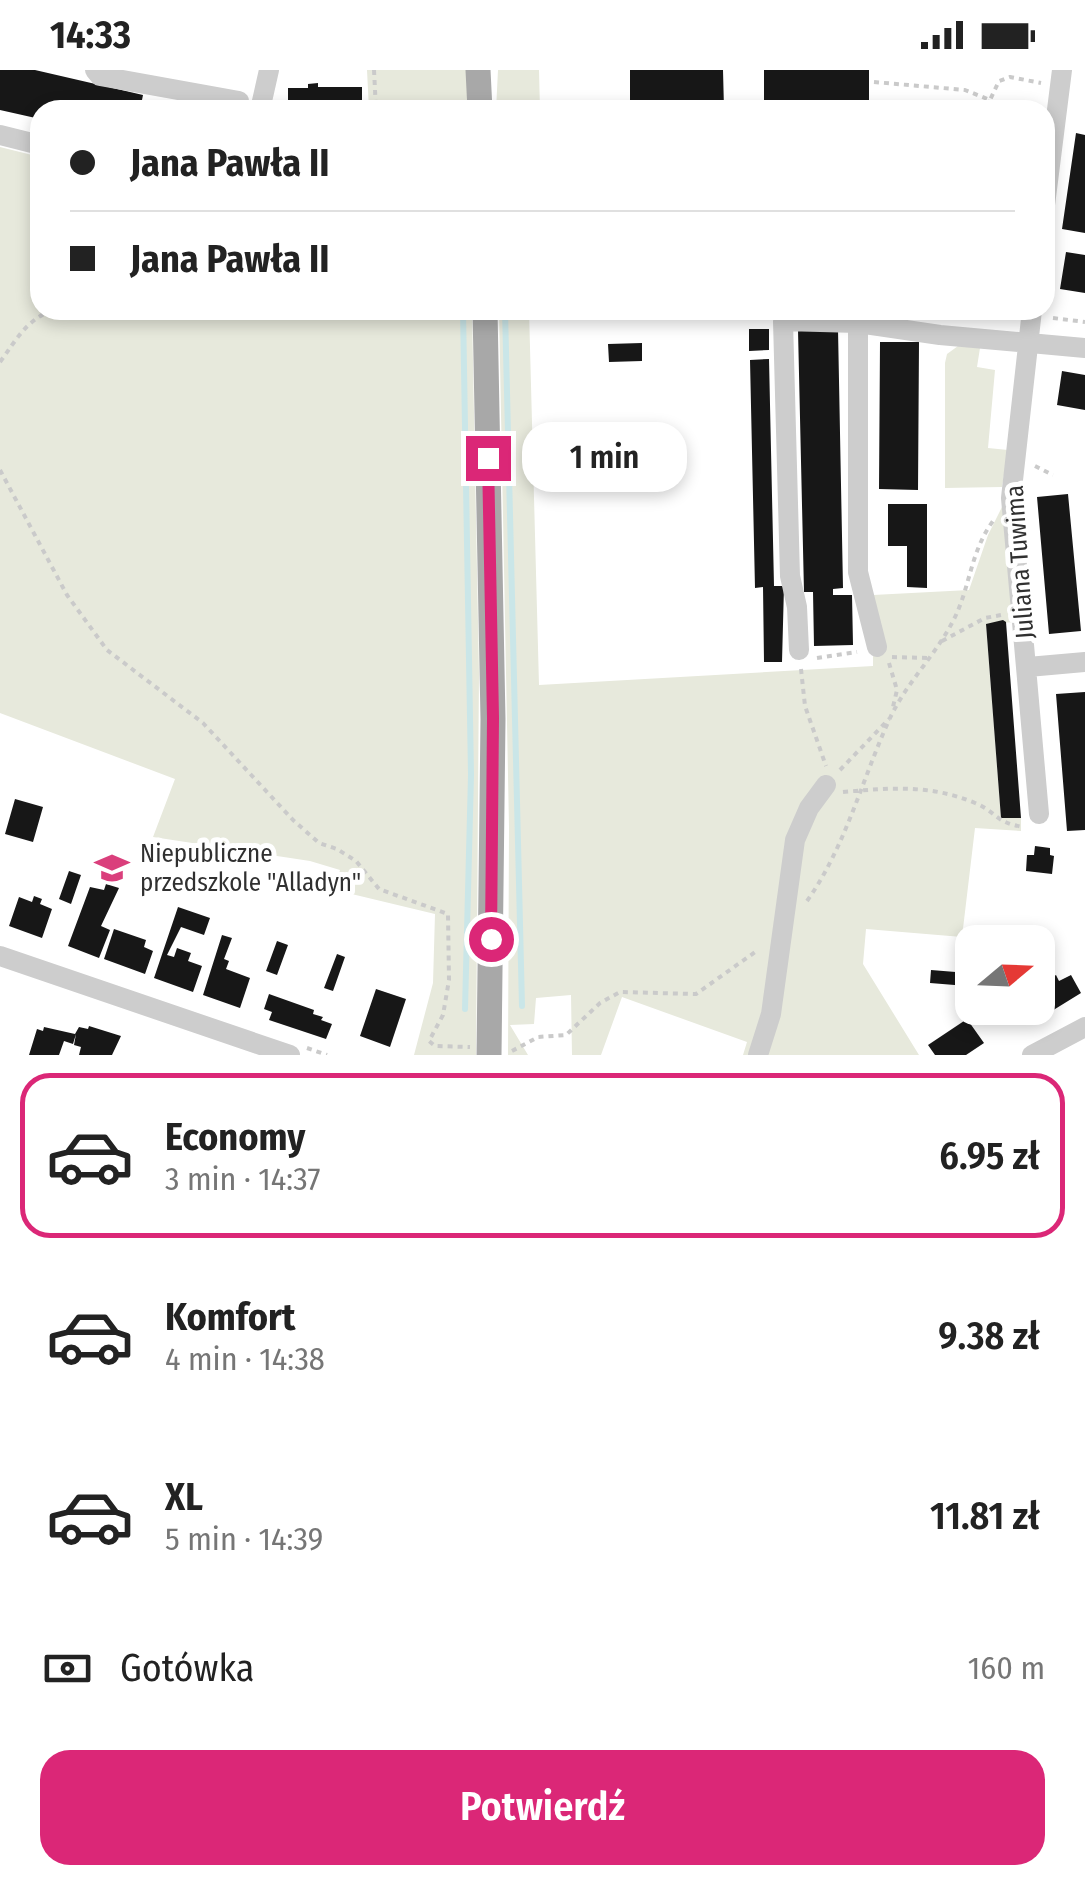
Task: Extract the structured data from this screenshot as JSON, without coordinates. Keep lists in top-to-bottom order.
{
  "streets": {
    "street": ["Juliana Tuwima"]
  },
  "places": {
    "school or university": ["Niepubliczne przedszkole \"Alladyn\""]
  },
  "north": "right",
  "page": {
    "status": "14:33",
    "banner": ["Jana Pawła II", "Jana Pawła II"],
    "bubble": "1 min",
    "list": [
      {
        "name": "Economy",
        "note": "3 min · 14:37",
        "value": "6.95 zł"
      },
      {
        "name": "Komfort",
        "note": "4 min · 14:38",
        "value": "9.38 zł"
      },
      {
        "name": "XL",
        "note": "5 min · 14:39",
        "value": "11.81 zł"
      }
    ],
    "pay": ["Gotówka", "160 m"],
    "buttons": "Potwierdź"
  }
}
